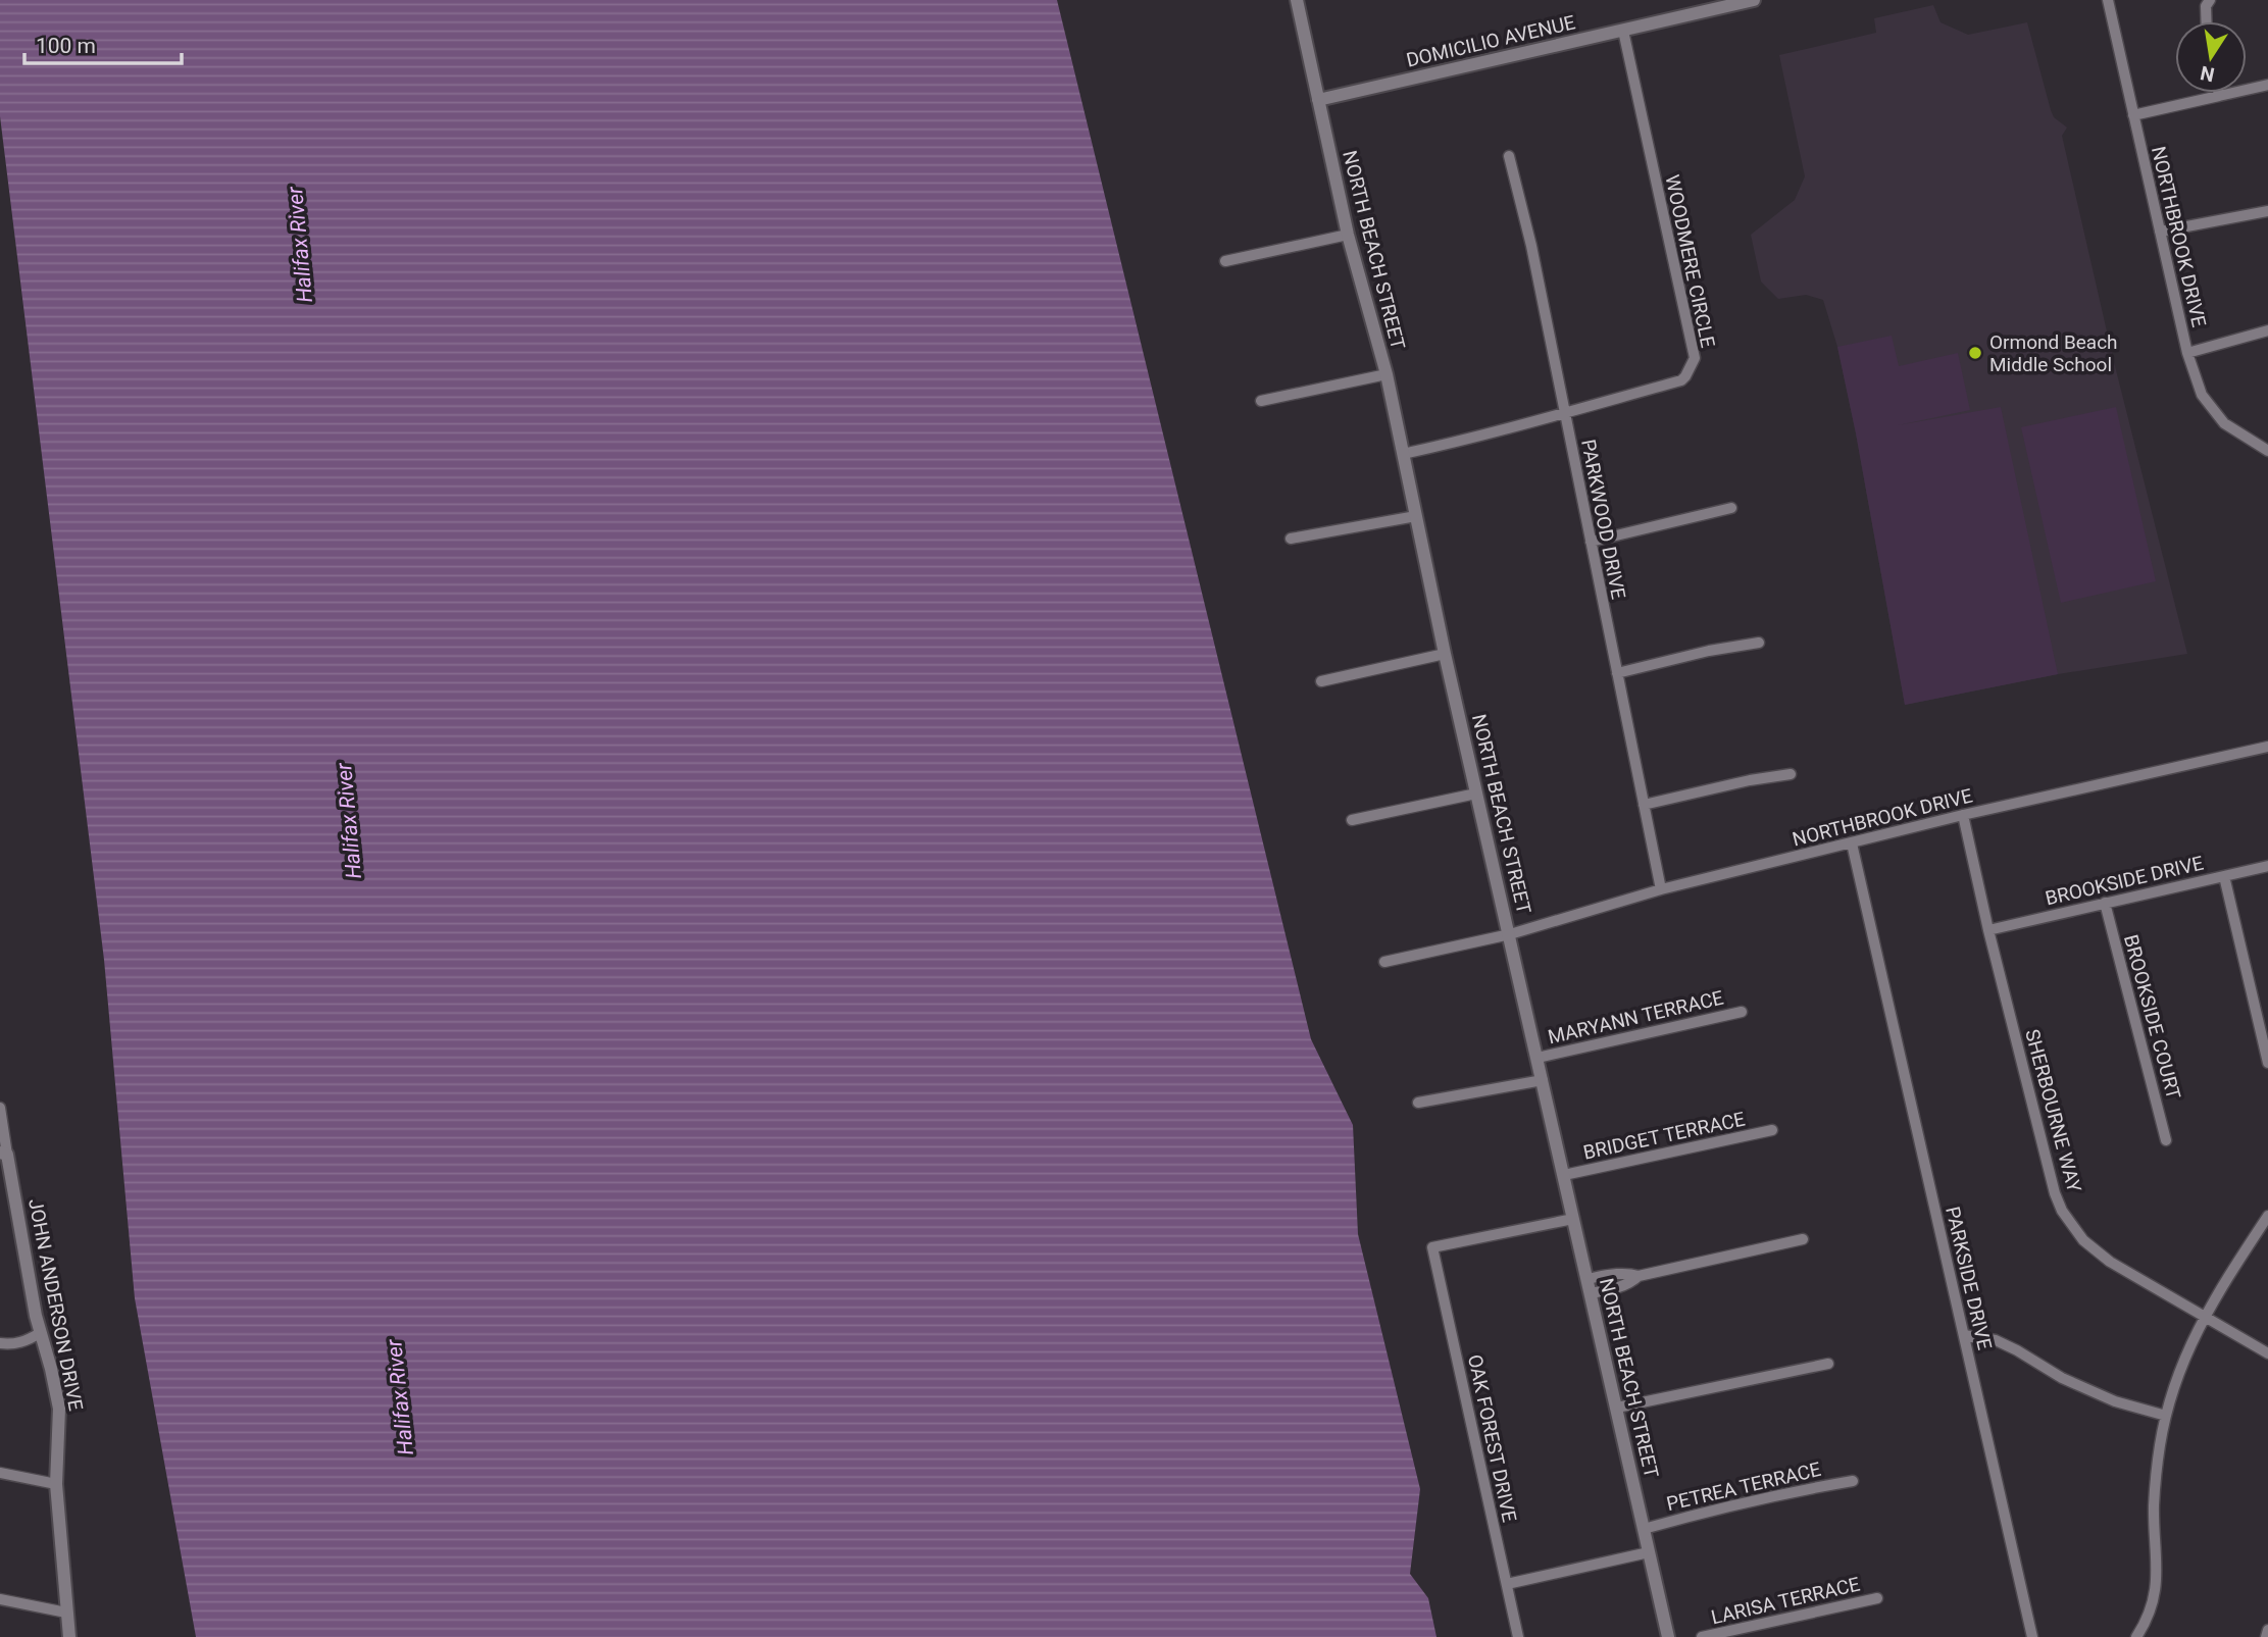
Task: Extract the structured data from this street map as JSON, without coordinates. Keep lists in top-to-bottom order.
{
  "streets": {
    "street": [
      "DOMICILIO AVENUE",
      "NORTHBROOK DRIVE",
      "NORTH BEACH STREET",
      "WOODMERE CIRCLE",
      "PARKWOOD DRIVE",
      "BROOKSIDE DRIVE",
      "MARYANN TERRACE",
      "BROOKSIDE COURT",
      "SHERBOURNE WAY",
      "BRIDGET TERRACE",
      "PARKSIDE DRIVE",
      "JOHN ANDERSON DRIVE",
      "OAK FOREST DRIVE",
      "PETREA TERRACE",
      "LARISA TERRACE"
    ]
  },
  "crossings": [
    ["DOMICILIO AVENUE", "NORTH BEACH STREET"],
    ["DOMICILIO AVENUE", "WOODMERE CIRCLE"],
    ["NORTHBROOK DRIVE", "NORTH BEACH STREET"],
    ["NORTHBROOK DRIVE", "PARKWOOD DRIVE"],
    ["NORTHBROOK DRIVE", "SHERBOURNE WAY"],
    ["NORTHBROOK DRIVE", "PARKSIDE DRIVE"],
    ["NORTH BEACH STREET", "WOODMERE CIRCLE"],
    ["NORTH BEACH STREET", "MARYANN TERRACE"],
    ["NORTH BEACH STREET", "BRIDGET TERRACE"],
    ["NORTH BEACH STREET", "OAK FOREST DRIVE"],
    ["NORTH BEACH STREET", "PETREA TERRACE"],
    ["WOODMERE CIRCLE", "PARKWOOD DRIVE"],
    ["BROOKSIDE DRIVE", "BROOKSIDE COURT"],
    ["BROOKSIDE DRIVE", "SHERBOURNE WAY"]
  ],
  "water": ["Halifax River"],
  "places": ["Ormond Beach Middle School"],
  "scale_bar": "100 m",
  "north": "bottom"
}
